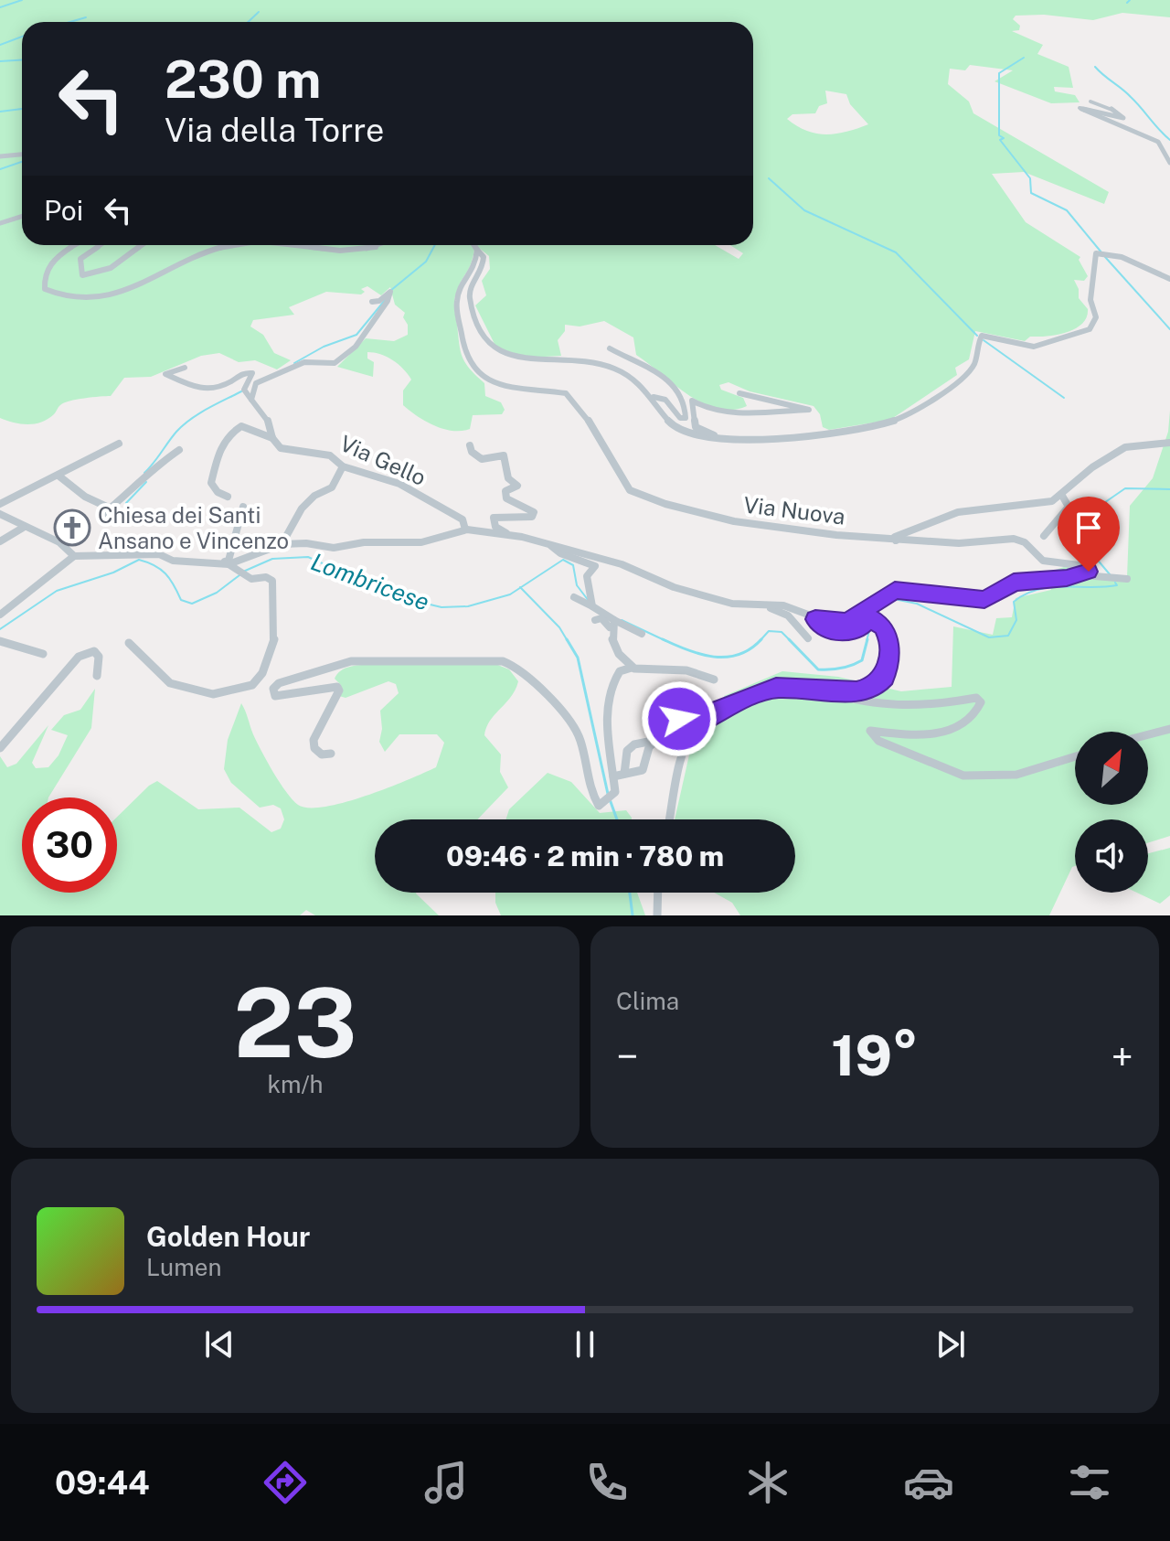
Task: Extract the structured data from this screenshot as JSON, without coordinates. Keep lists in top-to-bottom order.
{
  "streets": {
    "street": ["Via Gello", "Via Nuova"]
  },
  "water": ["Lombricese"],
  "places": {
    "church": ["Chiesa dei Santi Ansano e Vincenzo"]
  },
  "north": "top right",
  "page": {
    "turn": ["230 m", "Via della Torre"],
    "then": "Poi",
    "limit": "30",
    "trip": "09:46 · 2 min · 780 m",
    "tile": [
      ["23", "km/h"],
      "Clima"
    ],
    "heat": ["−", "19°", "+"],
    "song": ["Golden Hour", "Lumen"],
    "tabs": "09:44"
  }
}
